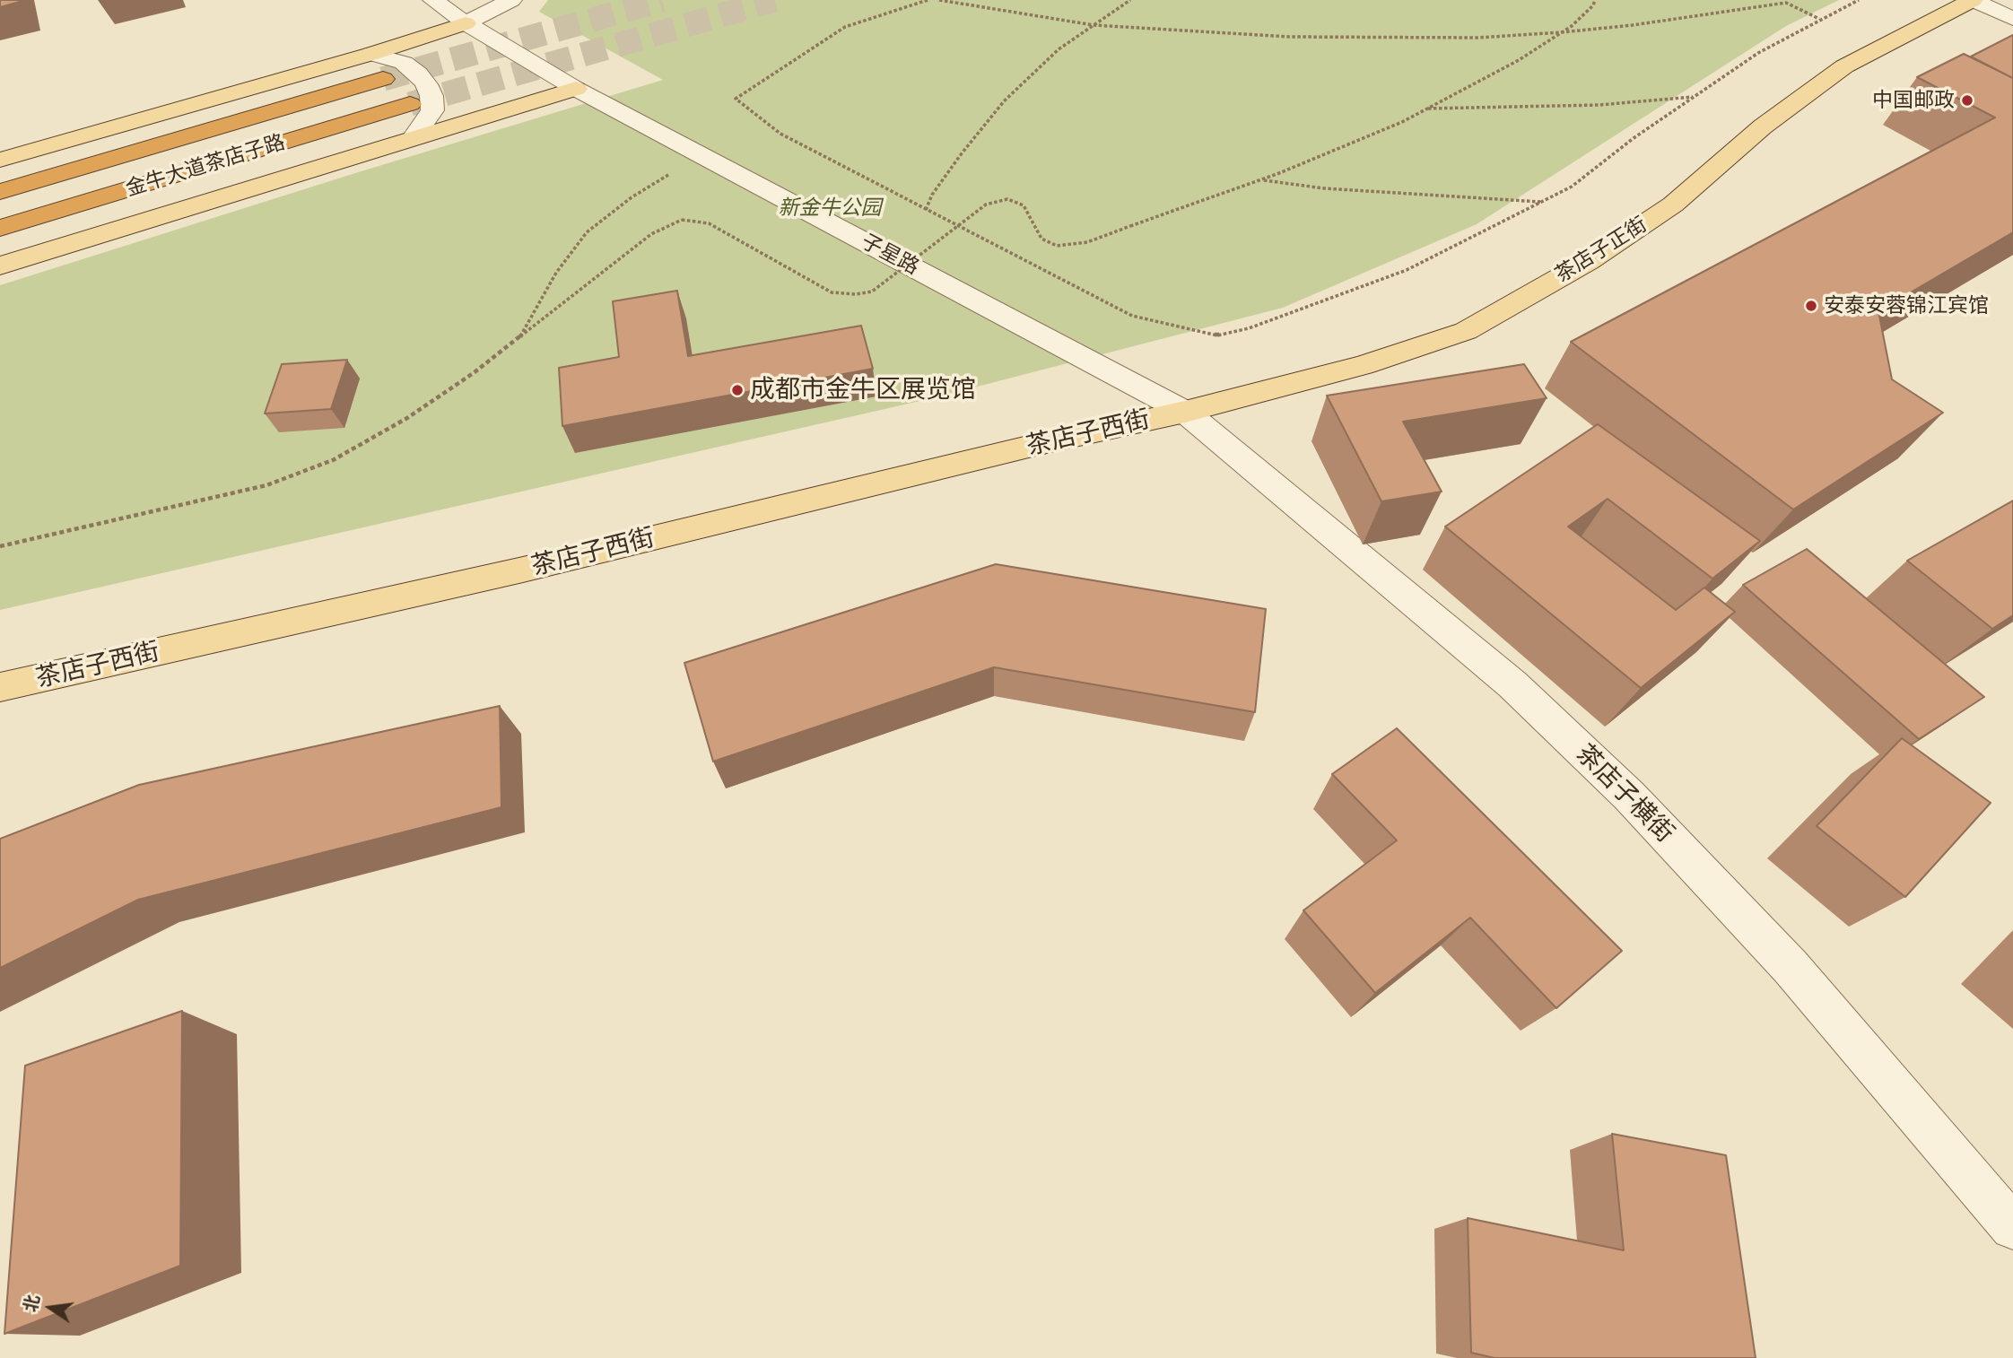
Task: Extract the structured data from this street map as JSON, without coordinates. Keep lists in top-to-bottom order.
{
  "streets": {
    "highway": ["金牛大道茶店子路"],
    "main road": ["茶店子正街", "茶店子西街"],
    "street": ["子星路", "茶店子横街"]
  },
  "crossings": [
    ["茶店子正街", "子星路"],
    ["茶店子正街", "茶店子西街"],
    ["茶店子正街", "茶店子横街"],
    ["子星路", "茶店子西街"],
    ["子星路", "茶店子横街"],
    ["茶店子西街", "茶店子横街"]
  ],
  "parks": ["新金牛公园"],
  "places": ["中国邮政", "安泰安蓉锦江宾馆", "成都市金牛区展览馆"],
  "north": "left"
}
